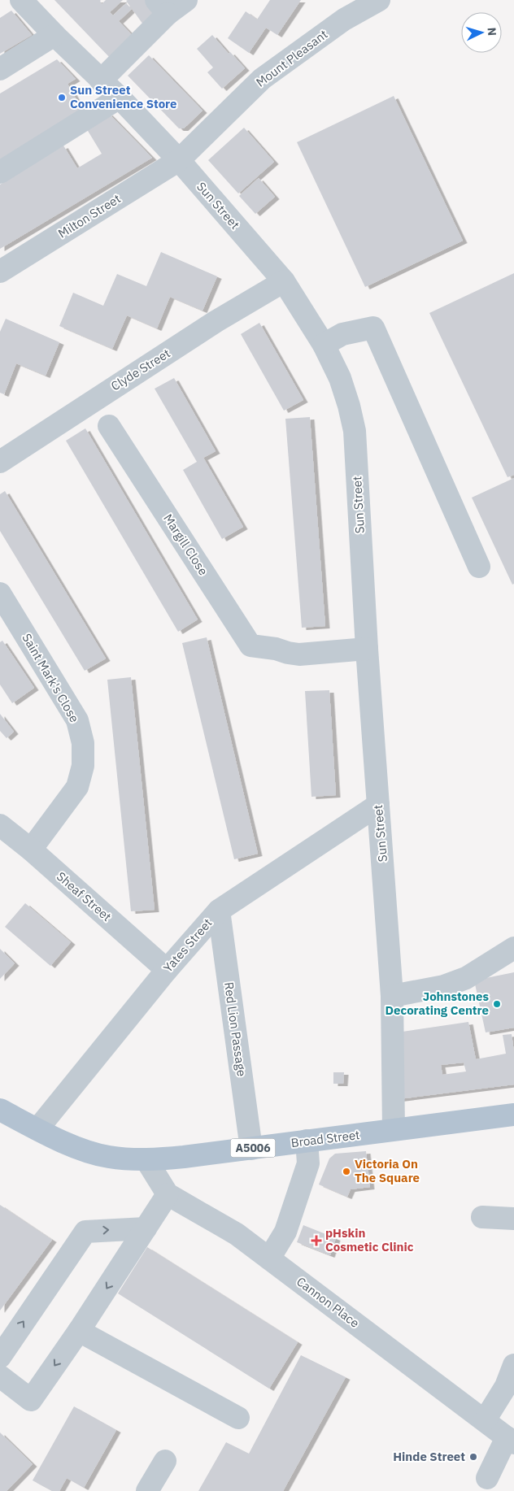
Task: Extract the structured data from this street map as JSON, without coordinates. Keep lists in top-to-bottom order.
{
  "streets": {
    "main road": ["Broad Street", "A5006"],
    "street": [
      "Mount Pleasant",
      "Sun Street",
      "Milton Street",
      "Clyde Street",
      "Margill Close",
      "Saint Mark's Close",
      "Sheaf Street",
      "Yates Street",
      "Red Lion Passage",
      "Cannon Place"
    ]
  },
  "crossings": [
    ["Mount Pleasant", "Sun Street"],
    ["Mount Pleasant", "Milton Street"],
    ["Sun Street", "Milton Street"],
    ["Sun Street", "Clyde Street"],
    ["Sun Street", "Margill Close"],
    ["Sun Street", "Yates Street"],
    ["Sun Street", "Broad Street"],
    ["Saint Mark's Close", "Sheaf Street"],
    ["Sheaf Street", "Yates Street"],
    ["Yates Street", "Red Lion Passage"],
    ["Yates Street", "Broad Street"],
    ["Red Lion Passage", "Broad Street"],
    ["Broad Street", "Cannon Place"]
  ],
  "places": {
    "other": [
      "Sun Street Convenience Store",
      "Johnstones Decorating Centre",
      "Victoria On The Square",
      "Hinde Street"
    ],
    "health": ["pHskin Cosmetic Clinic"]
  },
  "north": "right"
}
